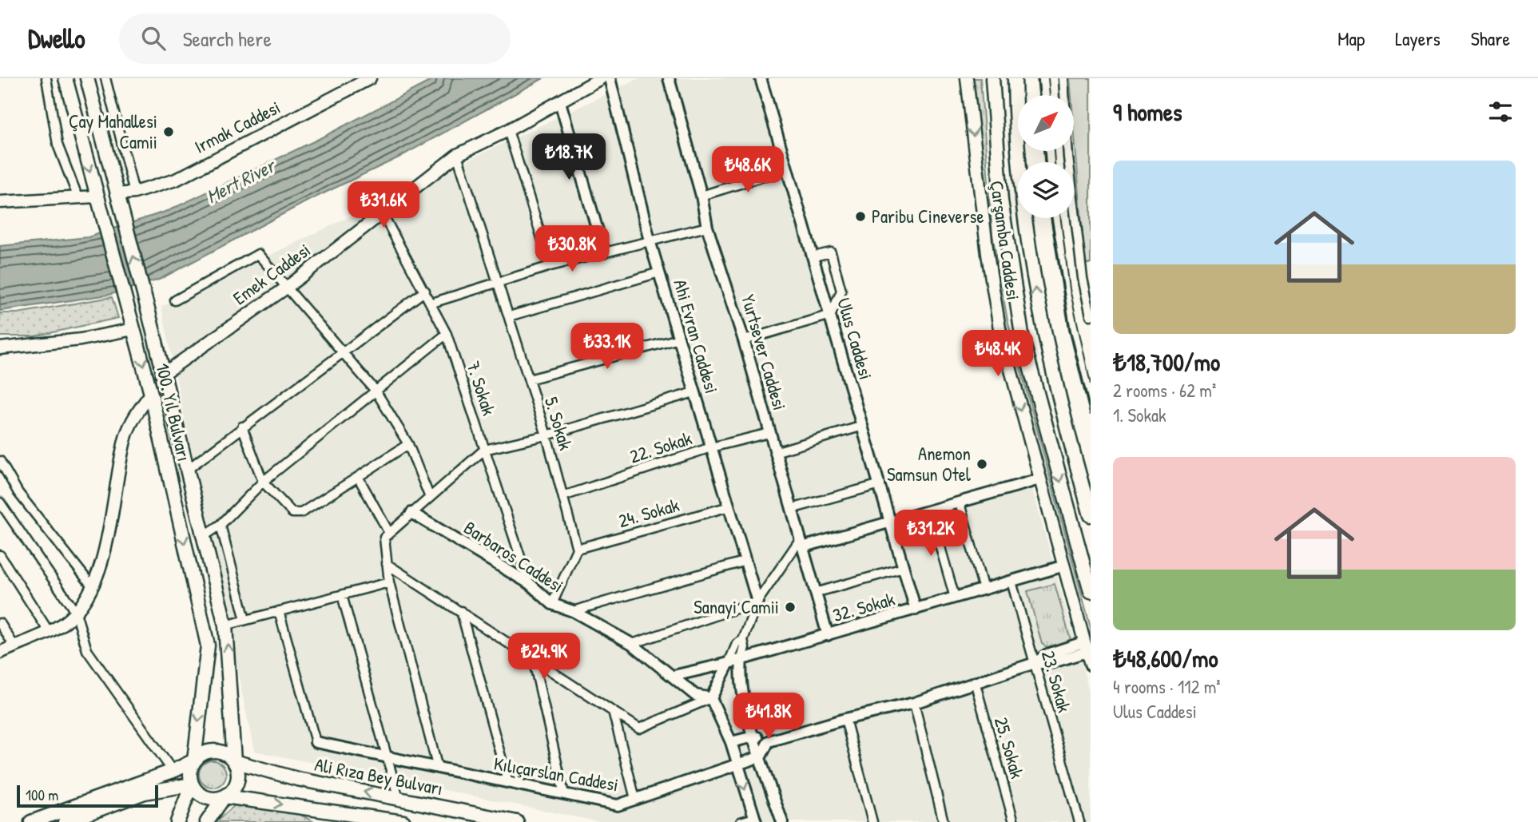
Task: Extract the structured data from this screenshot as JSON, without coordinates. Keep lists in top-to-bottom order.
{
  "streets": {
    "main road": [
      "Irmak Caddesi",
      "Çarşamba Caddesi",
      "Emek Caddesi",
      "100. Yıl Bulvarı",
      "Ali Rıza Bey Bulvarı"
    ],
    "street": [
      "Ahi Evran Caddesi",
      "Ulus Caddesi",
      "Yurtsever Caddesi",
      "7. Sokak",
      "5. Sokak",
      "22. Sokak",
      "24. Sokak",
      "Barbaros Caddesi",
      "32. Sokak",
      "23. Sokak",
      "25. Sokak",
      "Kılıçarslan Caddesi"
    ]
  },
  "crossings": [
    ["Irmak Caddesi", "100. Yıl Bulvarı"],
    ["Çarşamba Caddesi", "32. Sokak"],
    ["Emek Caddesi", "7. Sokak"],
    ["Emek Caddesi", "100. Yıl Bulvarı"],
    ["Emek Caddesi", "5. Sokak"],
    ["Ahi Evran Caddesi", "22. Sokak"],
    ["Ahi Evran Caddesi", "24. Sokak"],
    ["Ulus Caddesi", "32. Sokak"],
    ["Yurtsever Caddesi", "22. Sokak"],
    ["Yurtsever Caddesi", "32. Sokak"],
    ["7. Sokak", "Barbaros Caddesi"],
    ["100. Yıl Bulvarı", "Ali Rıza Bey Bulvarı"],
    ["5. Sokak", "22. Sokak"],
    ["5. Sokak", "24. Sokak"],
    ["Barbaros Caddesi", "32. Sokak"],
    ["32. Sokak", "23. Sokak"]
  ],
  "water": ["Mert River"],
  "places": [
    "Çay Mahallesi Camii",
    "Paribu Cineverse",
    "Anemon Samsun Otel",
    "Sanayi Camii"
  ],
  "scale_bar": "100 m",
  "north": "top right",
  "page": {
    "header": "Dwello",
    "search": "Search here",
    "nav": ["Map", "Layers", "Share"],
    "heading": "9 homes",
    "price": [
      "₺18.7K",
      "₺48.6K",
      "₺31.6K",
      "₺30.8K",
      "₺33.1K",
      "₺48.4K",
      "₺31.2K",
      "₺24.9K",
      "₺41.8K"
    ],
    "list": [
      {
        "name": "₺18,700/mo",
        "note": "2 rooms · 62 m² · 1. Sokak"
      },
      {
        "name": "₺48,600/mo",
        "note": "4 rooms · 112 m² · Ulus Caddesi"
      }
    ],
    "scale": "100 m"
  }
}
